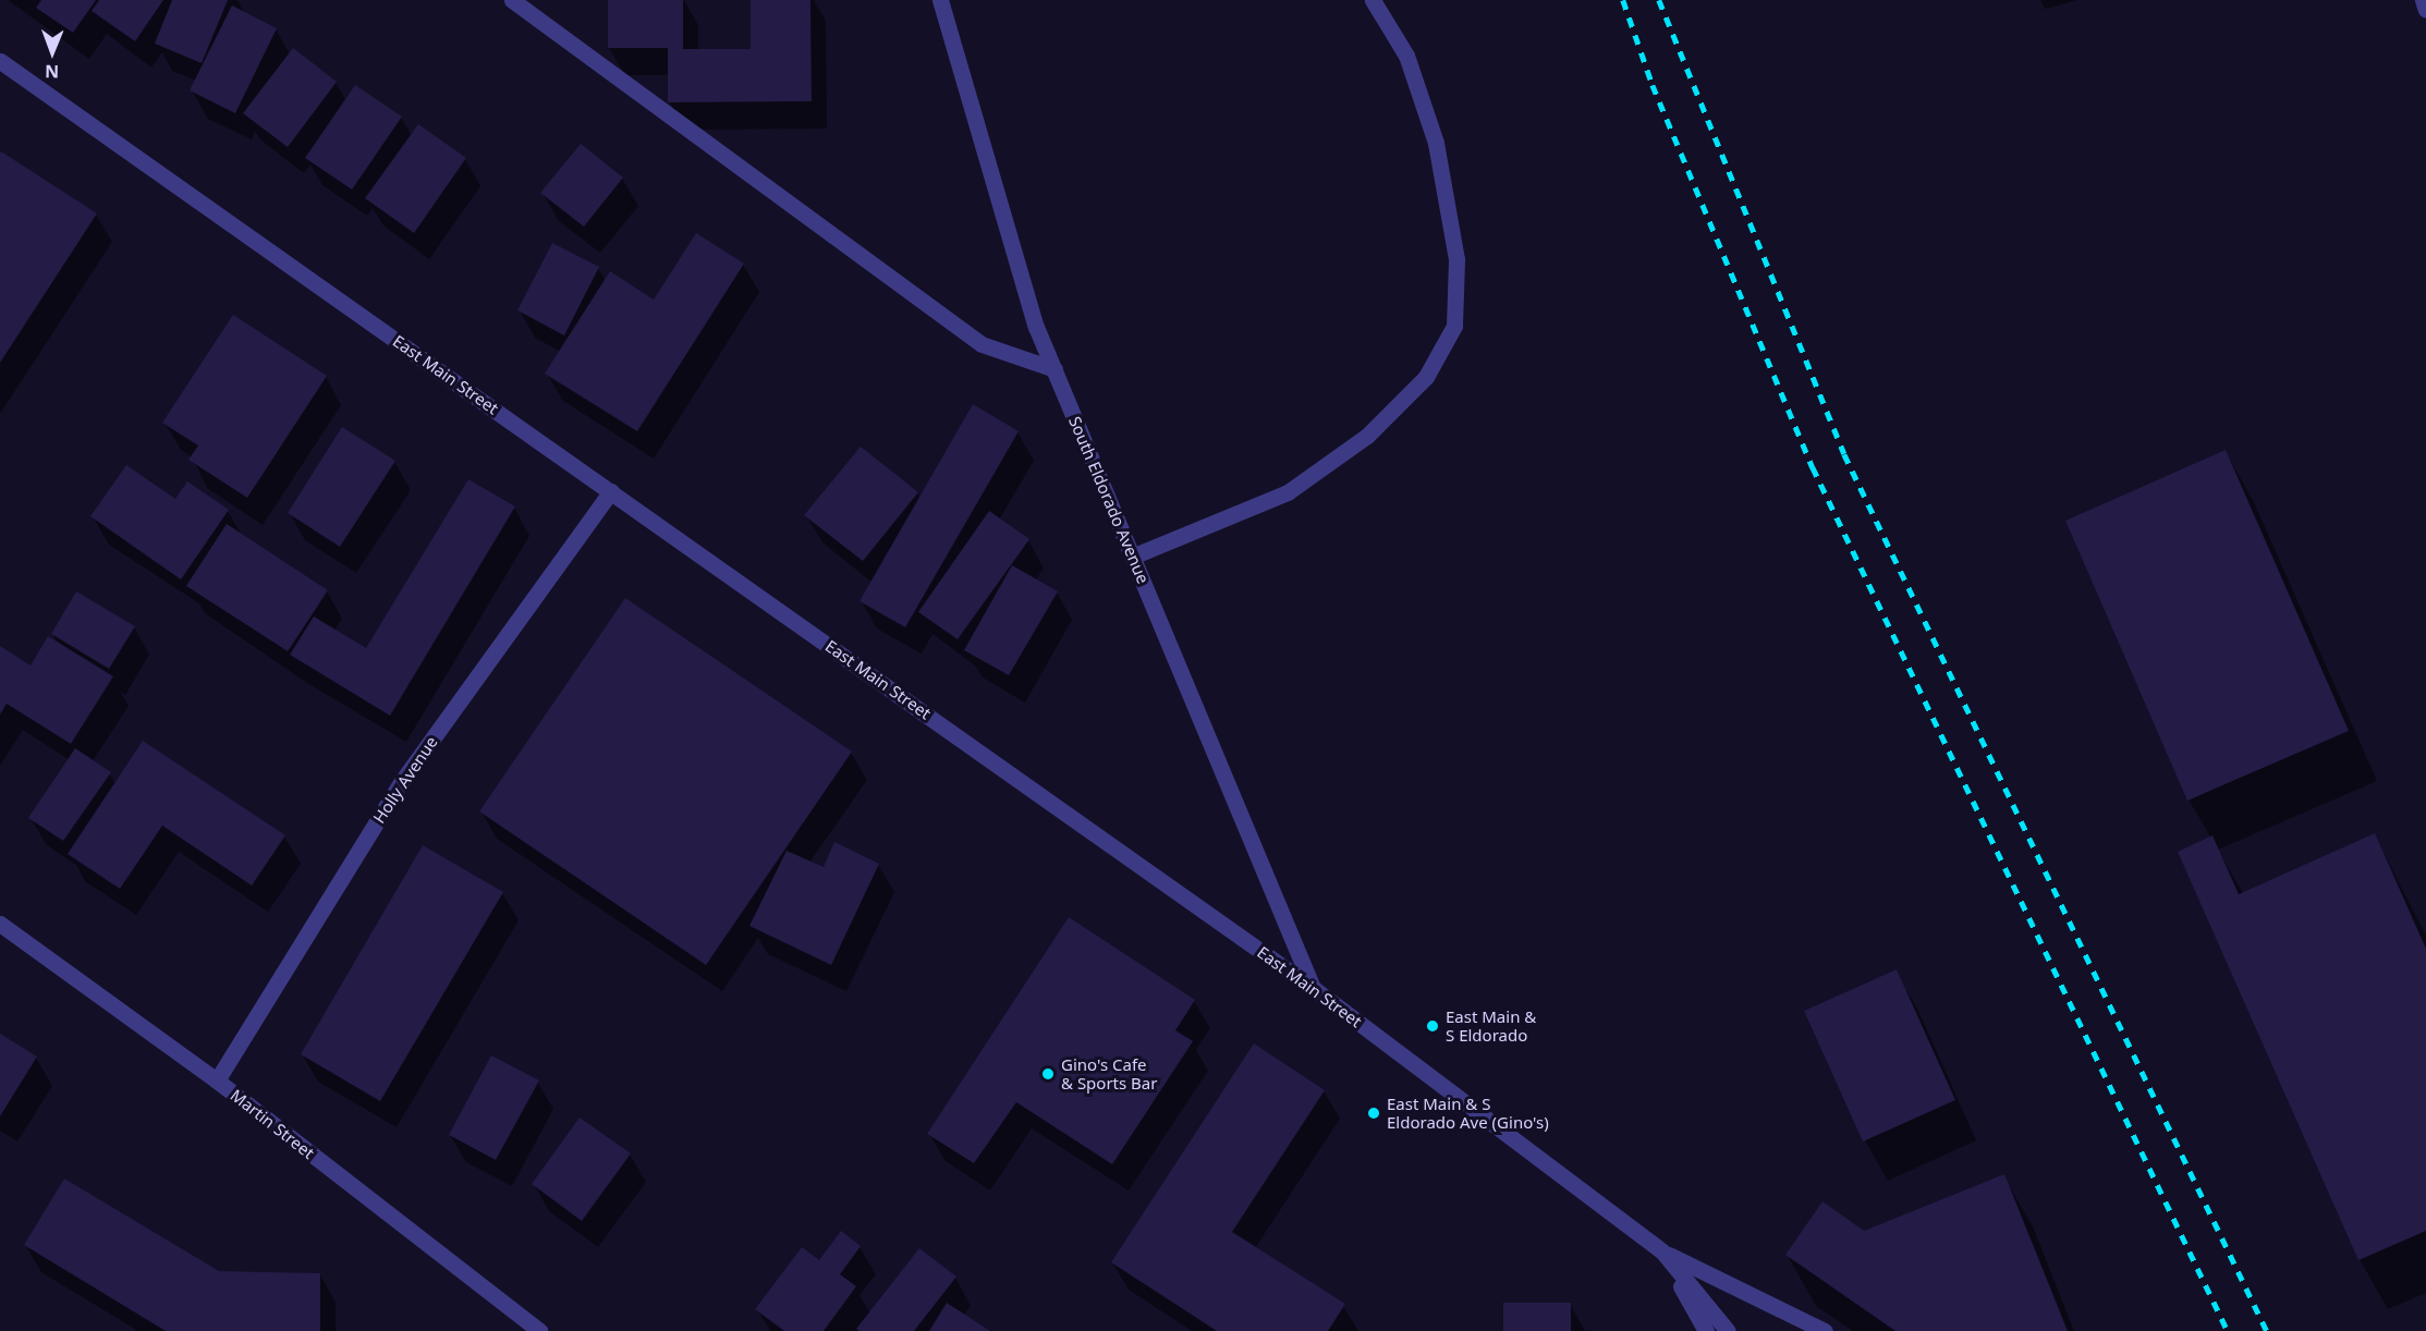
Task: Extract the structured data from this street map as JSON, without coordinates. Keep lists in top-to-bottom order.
{
  "streets": {
    "street": [
      "East Main Street",
      "South Eldorado Avenue",
      "Holly Avenue",
      "Martin Street"
    ]
  },
  "crossings": [
    ["East Main Street", "South Eldorado Avenue"],
    ["East Main Street", "Holly Avenue"],
    ["Holly Avenue", "Martin Street"]
  ],
  "places": ["East Main & S Eldorado", "Gino's Cafe & Sports Bar", "East Main & S Eldorado Ave (Gino's)"],
  "north": "bottom"
}
